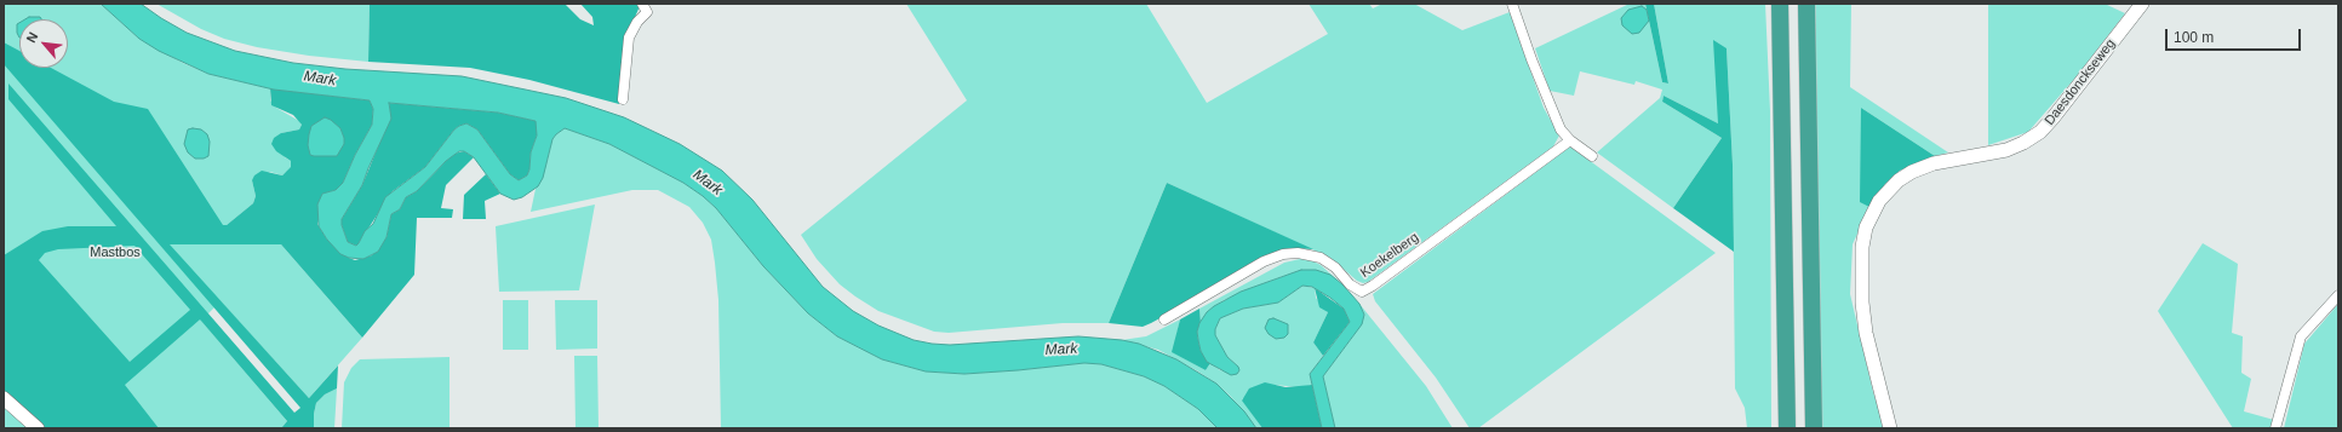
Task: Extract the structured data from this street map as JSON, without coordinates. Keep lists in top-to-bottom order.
{
  "streets": {
    "street": ["Daesdonckseweg", "Koekelberg"]
  },
  "water": ["Mark"],
  "parks": ["Mastbos"],
  "scale_bar": "100 m",
  "north": "top left"
}
